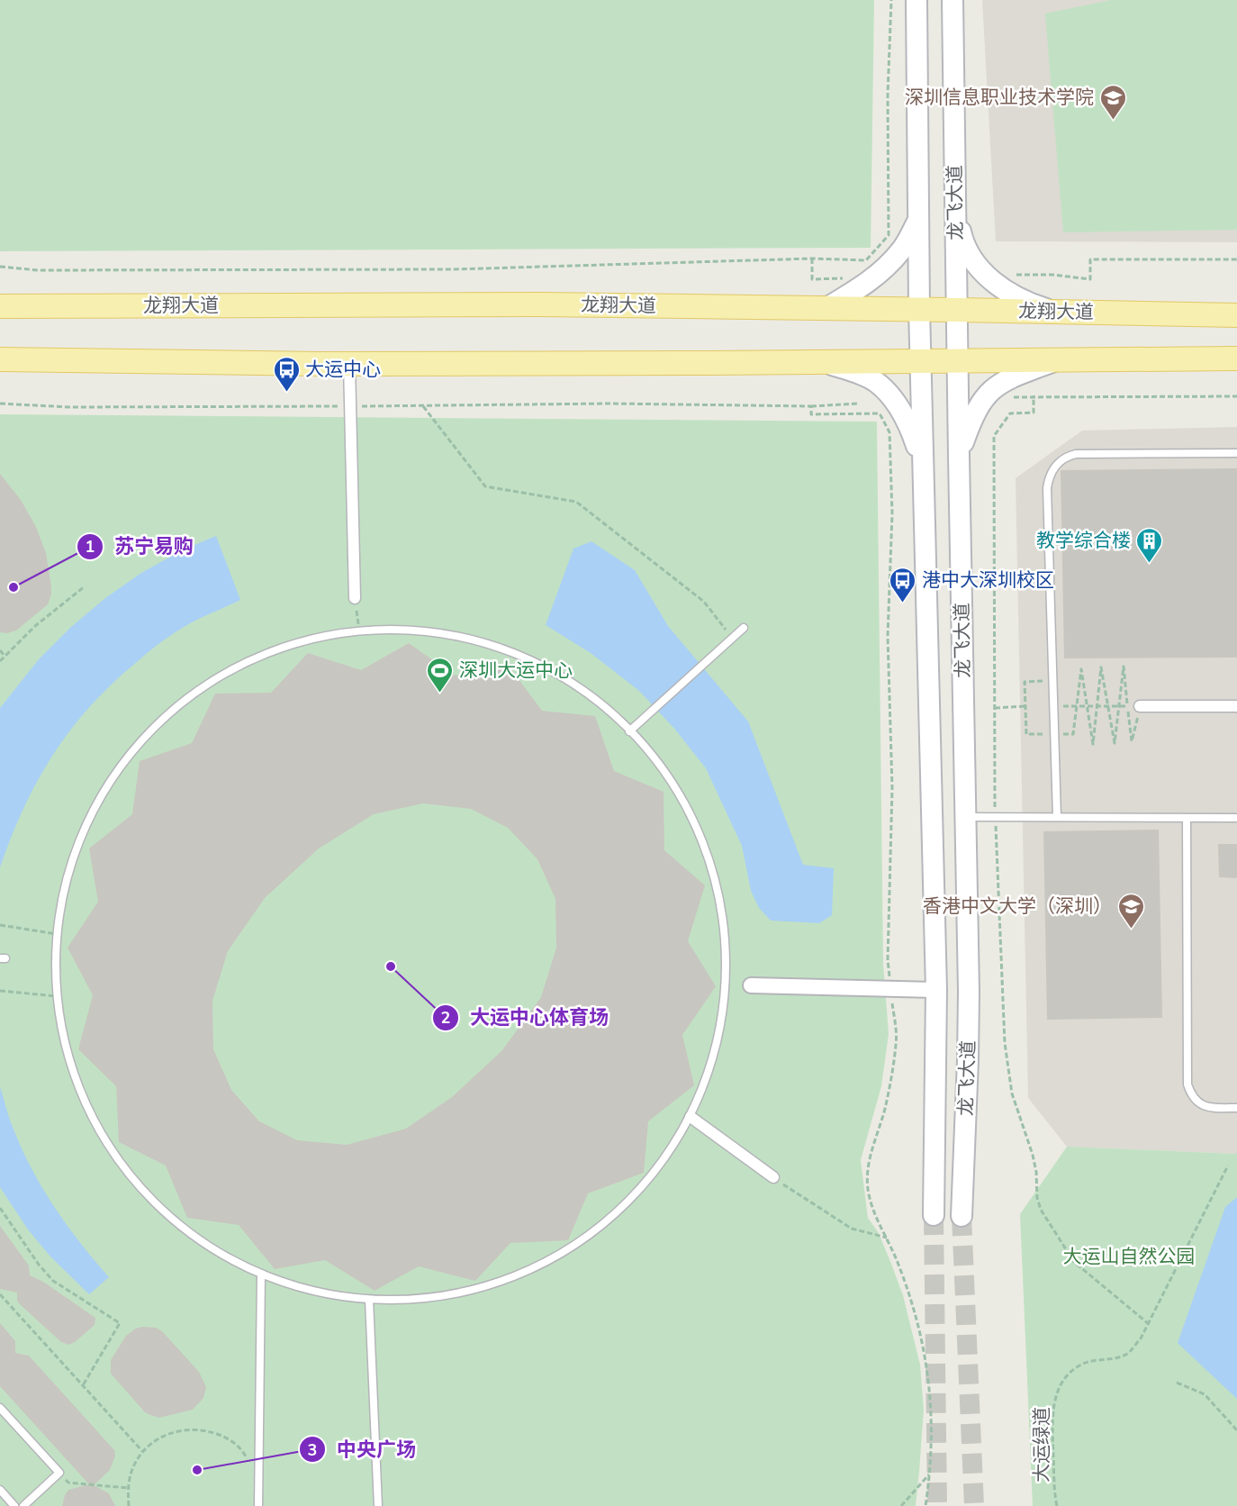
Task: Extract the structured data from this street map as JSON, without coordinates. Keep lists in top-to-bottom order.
{
  "streets": {
    "main road": ["龙飞大道", "龙翔大道"],
    "path": ["大运绿道"]
  },
  "crossings": [
    ["龙飞大道", "龙翔大道"]
  ],
  "parks": ["大运山自然公园"],
  "places": {
    "school or university": ["深圳信息职业技术学院", "香港中文大学（深圳）"],
    "bus stop": ["大运中心", "港中大深圳校区"],
    "building": ["教学综合楼"],
    "other": ["苏宁易购", "大运中心体育场", "中央广场"],
    "sports": ["深圳大运中心"]
  }
}
